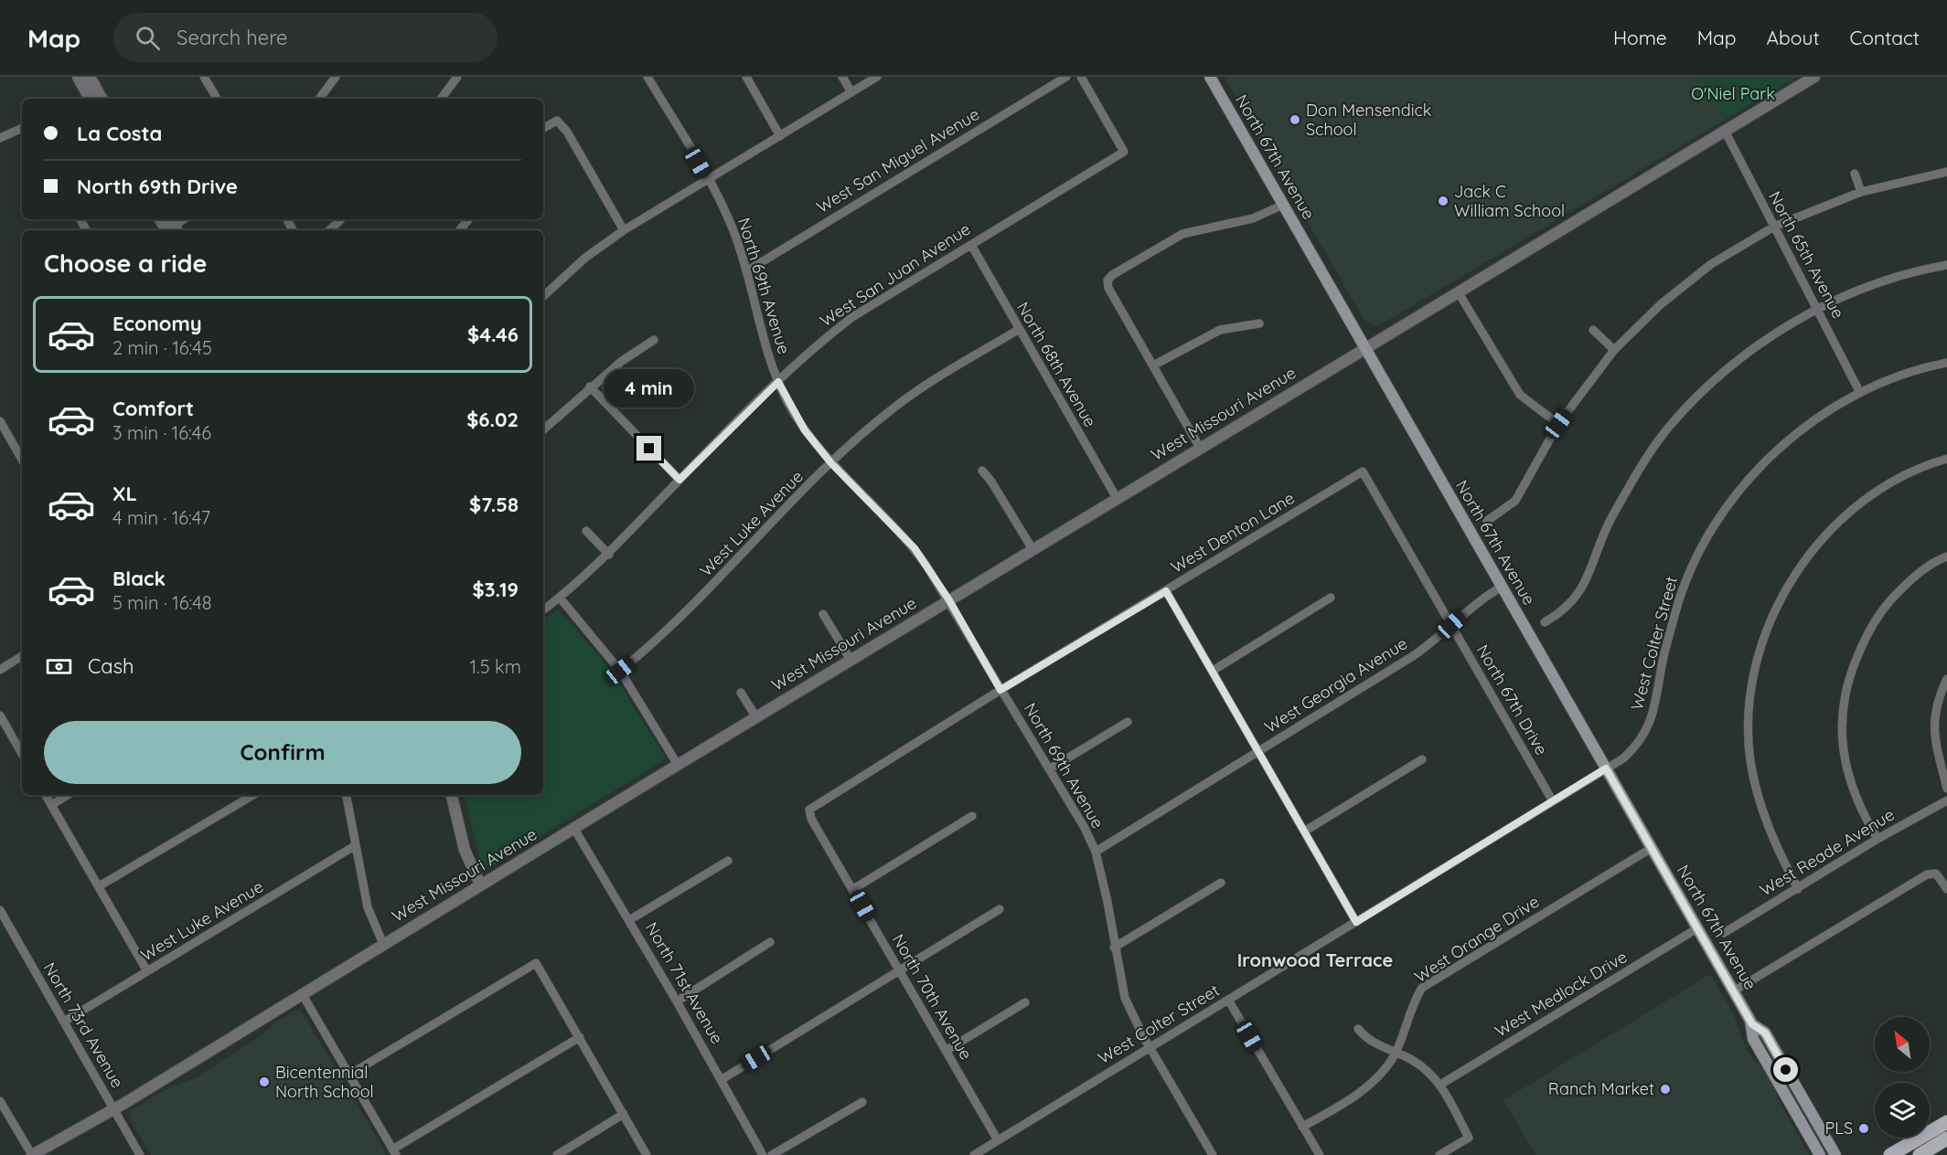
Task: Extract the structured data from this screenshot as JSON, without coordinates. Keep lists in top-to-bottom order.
{
  "streets": {
    "main road": ["North 67th Avenue"],
    "street": [
      "West San Miguel Avenue",
      "North 65th Avenue",
      "West San Juan Avenue",
      "North 69th Avenue",
      "North 68th Avenue",
      "West Missouri Avenue",
      "West Luke Avenue",
      "West Denton Lane",
      "West Colter Street",
      "West Georgia Avenue",
      "North 67th Drive",
      "West Reade Avenue",
      "West Orange Drive",
      "North 71st Avenue",
      "West Medlock Drive",
      "North 70th Avenue",
      "North 73rd Avenue"
    ]
  },
  "crossings": [
    ["North 67th Avenue", "West Missouri Avenue"],
    ["North 67th Avenue", "West Colter Street"],
    ["North 67th Avenue", "West Georgia Avenue"],
    ["North 67th Avenue", "West Orange Drive"],
    ["North 67th Avenue", "West Medlock Drive"],
    ["West San Miguel Avenue", "North 69th Avenue"],
    ["North 65th Avenue", "West Missouri Avenue"],
    ["North 65th Avenue", "West Colter Street"],
    ["West San Juan Avenue", "North 69th Avenue"],
    ["West San Juan Avenue", "North 68th Avenue"],
    ["North 69th Avenue", "West Missouri Avenue"],
    ["North 69th Avenue", "West Luke Avenue"],
    ["North 69th Avenue", "West Denton Lane"],
    ["North 69th Avenue", "West Colter Street"],
    ["North 69th Avenue", "West Georgia Avenue"],
    ["North 68th Avenue", "West Missouri Avenue"],
    ["North 68th Avenue", "West Luke Avenue"],
    ["West Missouri Avenue", "North 71st Avenue"],
    ["West Missouri Avenue", "North 73rd Avenue"],
    ["West Luke Avenue", "North 73rd Avenue"],
    ["West Denton Lane", "North 67th Drive"],
    ["West Denton Lane", "North 70th Avenue"],
    ["West Colter Street", "North 67th Drive"],
    ["West Colter Street", "North 70th Avenue"],
    ["West Georgia Avenue", "North 67th Drive"]
  ],
  "districts": ["Ironwood Terrace"],
  "parks": ["O'Niel Park"],
  "places": [
    "Don Mensendick School",
    "Jack C William School",
    "Bicentennial North School",
    "Ranch Market",
    "PLS"
  ],
  "north": "top left",
  "page": {
    "header": "Map",
    "search": "Search here",
    "nav": [
      "Home",
      "Map",
      "About",
      "Contact"
    ],
    "banner": ["La Costa", "North 69th Drive"],
    "heading": "Choose a ride",
    "list": [
      {
        "name": "Economy",
        "note": "2 min · 16:45",
        "value": "$4.46"
      },
      {
        "name": "Comfort",
        "note": "3 min · 16:46",
        "value": "$6.02"
      },
      {
        "name": "XL",
        "note": "4 min · 16:47",
        "value": "$7.58"
      },
      {
        "name": "Black",
        "note": "5 min · 16:48",
        "value": "$3.19"
      }
    ],
    "bubble": "4 min",
    "pay": ["Cash", "1.5 km"],
    "buttons": "Confirm"
  }
}
